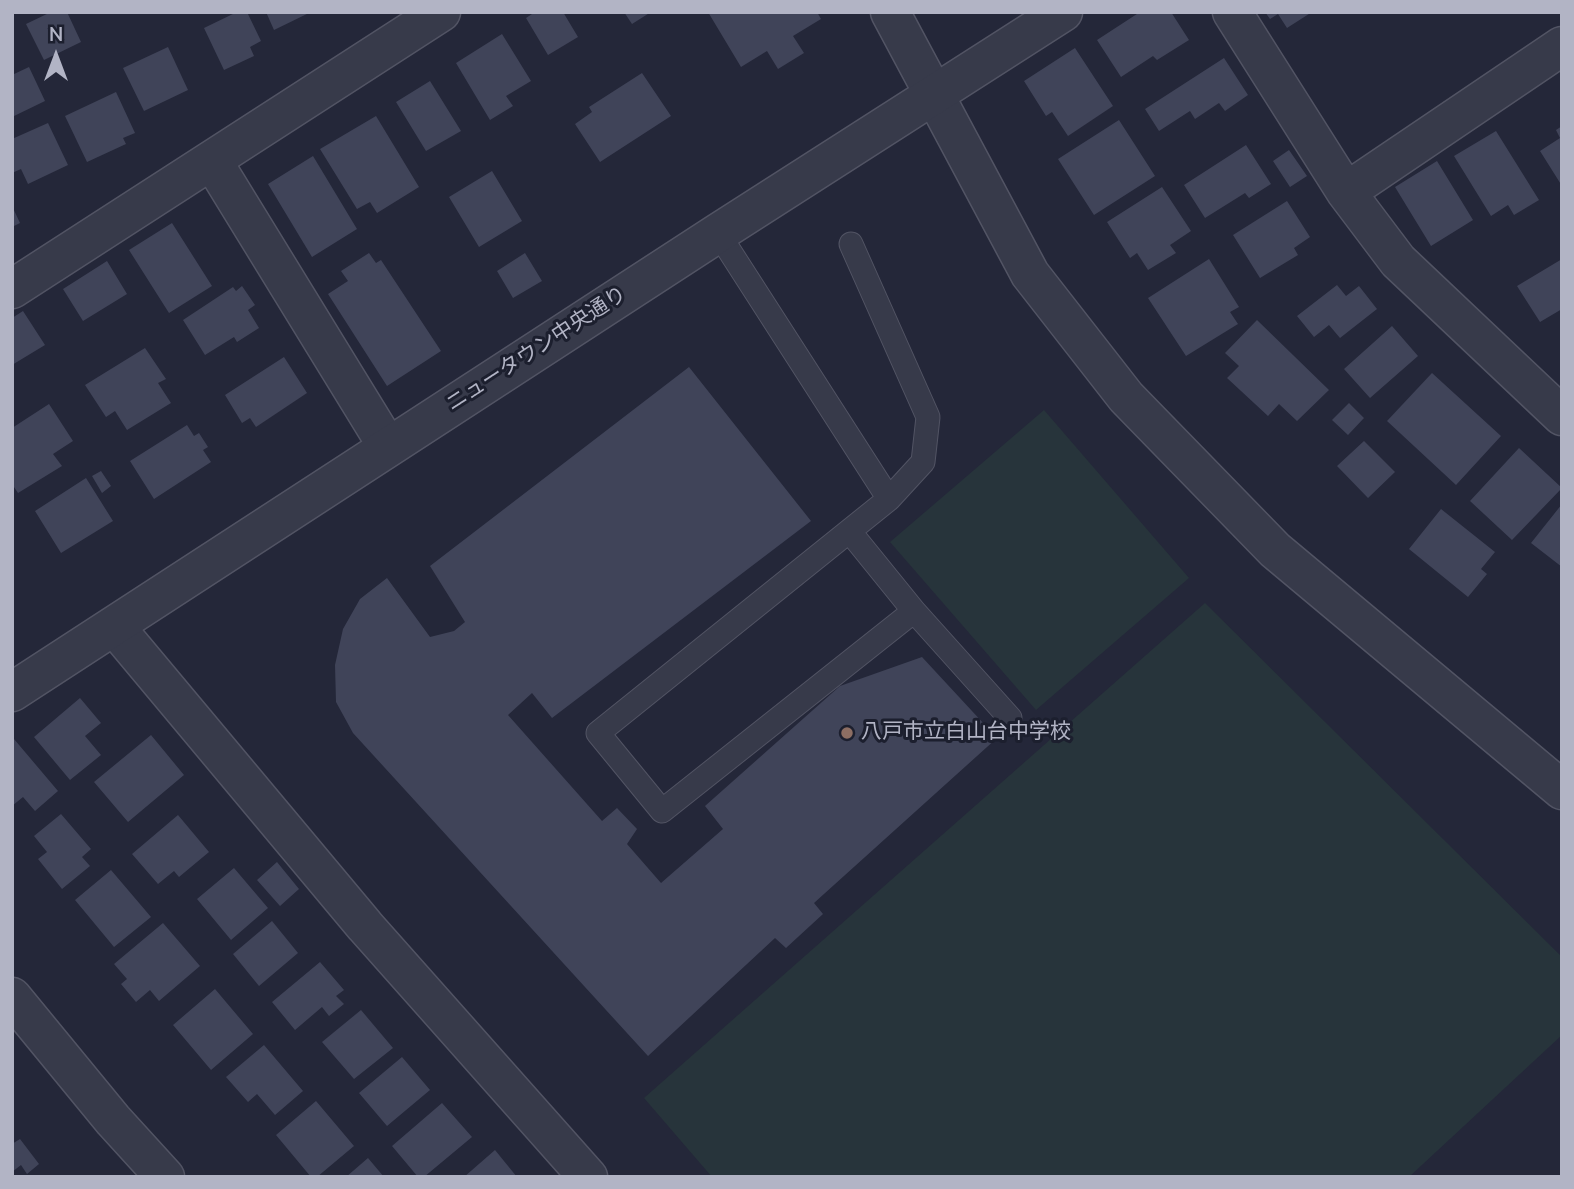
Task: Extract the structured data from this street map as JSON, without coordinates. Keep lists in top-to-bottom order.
{
  "streets": {
    "street": ["ニュータウン中央通り"]
  },
  "places": ["八戸市立白山台中学校"],
  "north": "top"
}
